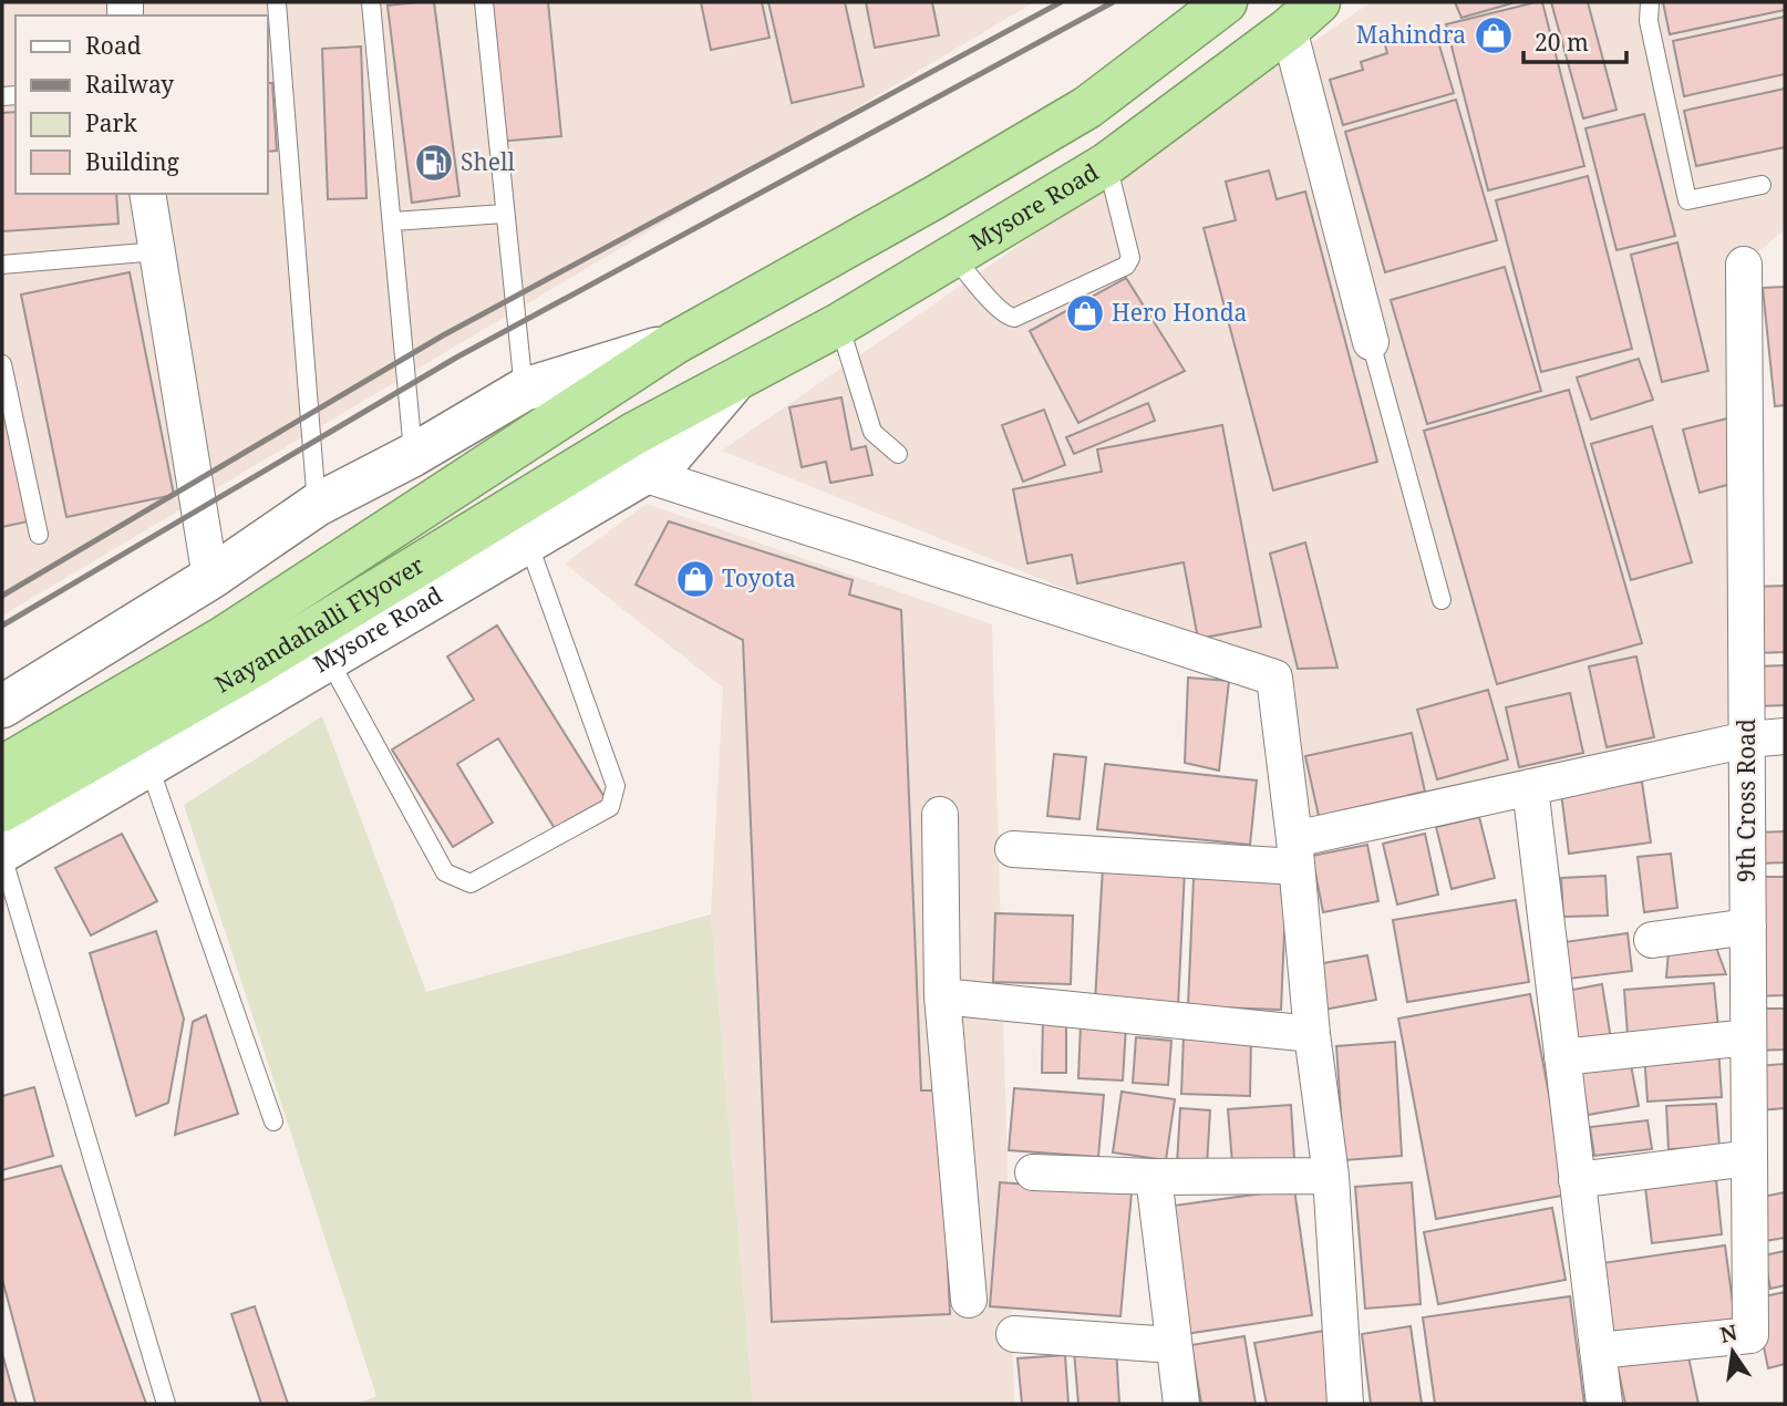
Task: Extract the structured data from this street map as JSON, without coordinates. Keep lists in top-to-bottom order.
{
  "streets": {
    "highway": ["Mysore Road", "Nayandahalli Flyover"],
    "street": ["9th Cross Road"]
  },
  "crossings": [
    ["Mysore Road", "Nayandahalli Flyover"]
  ],
  "places": {
    "shop": ["Mahindra", "Hero Honda", "Toyota"],
    "fuel station": ["Shell"]
  },
  "legend": [
    "Road",
    "Railway",
    "Park",
    "Building"
  ],
  "scale_bar": "20 m",
  "north": "top"
}
